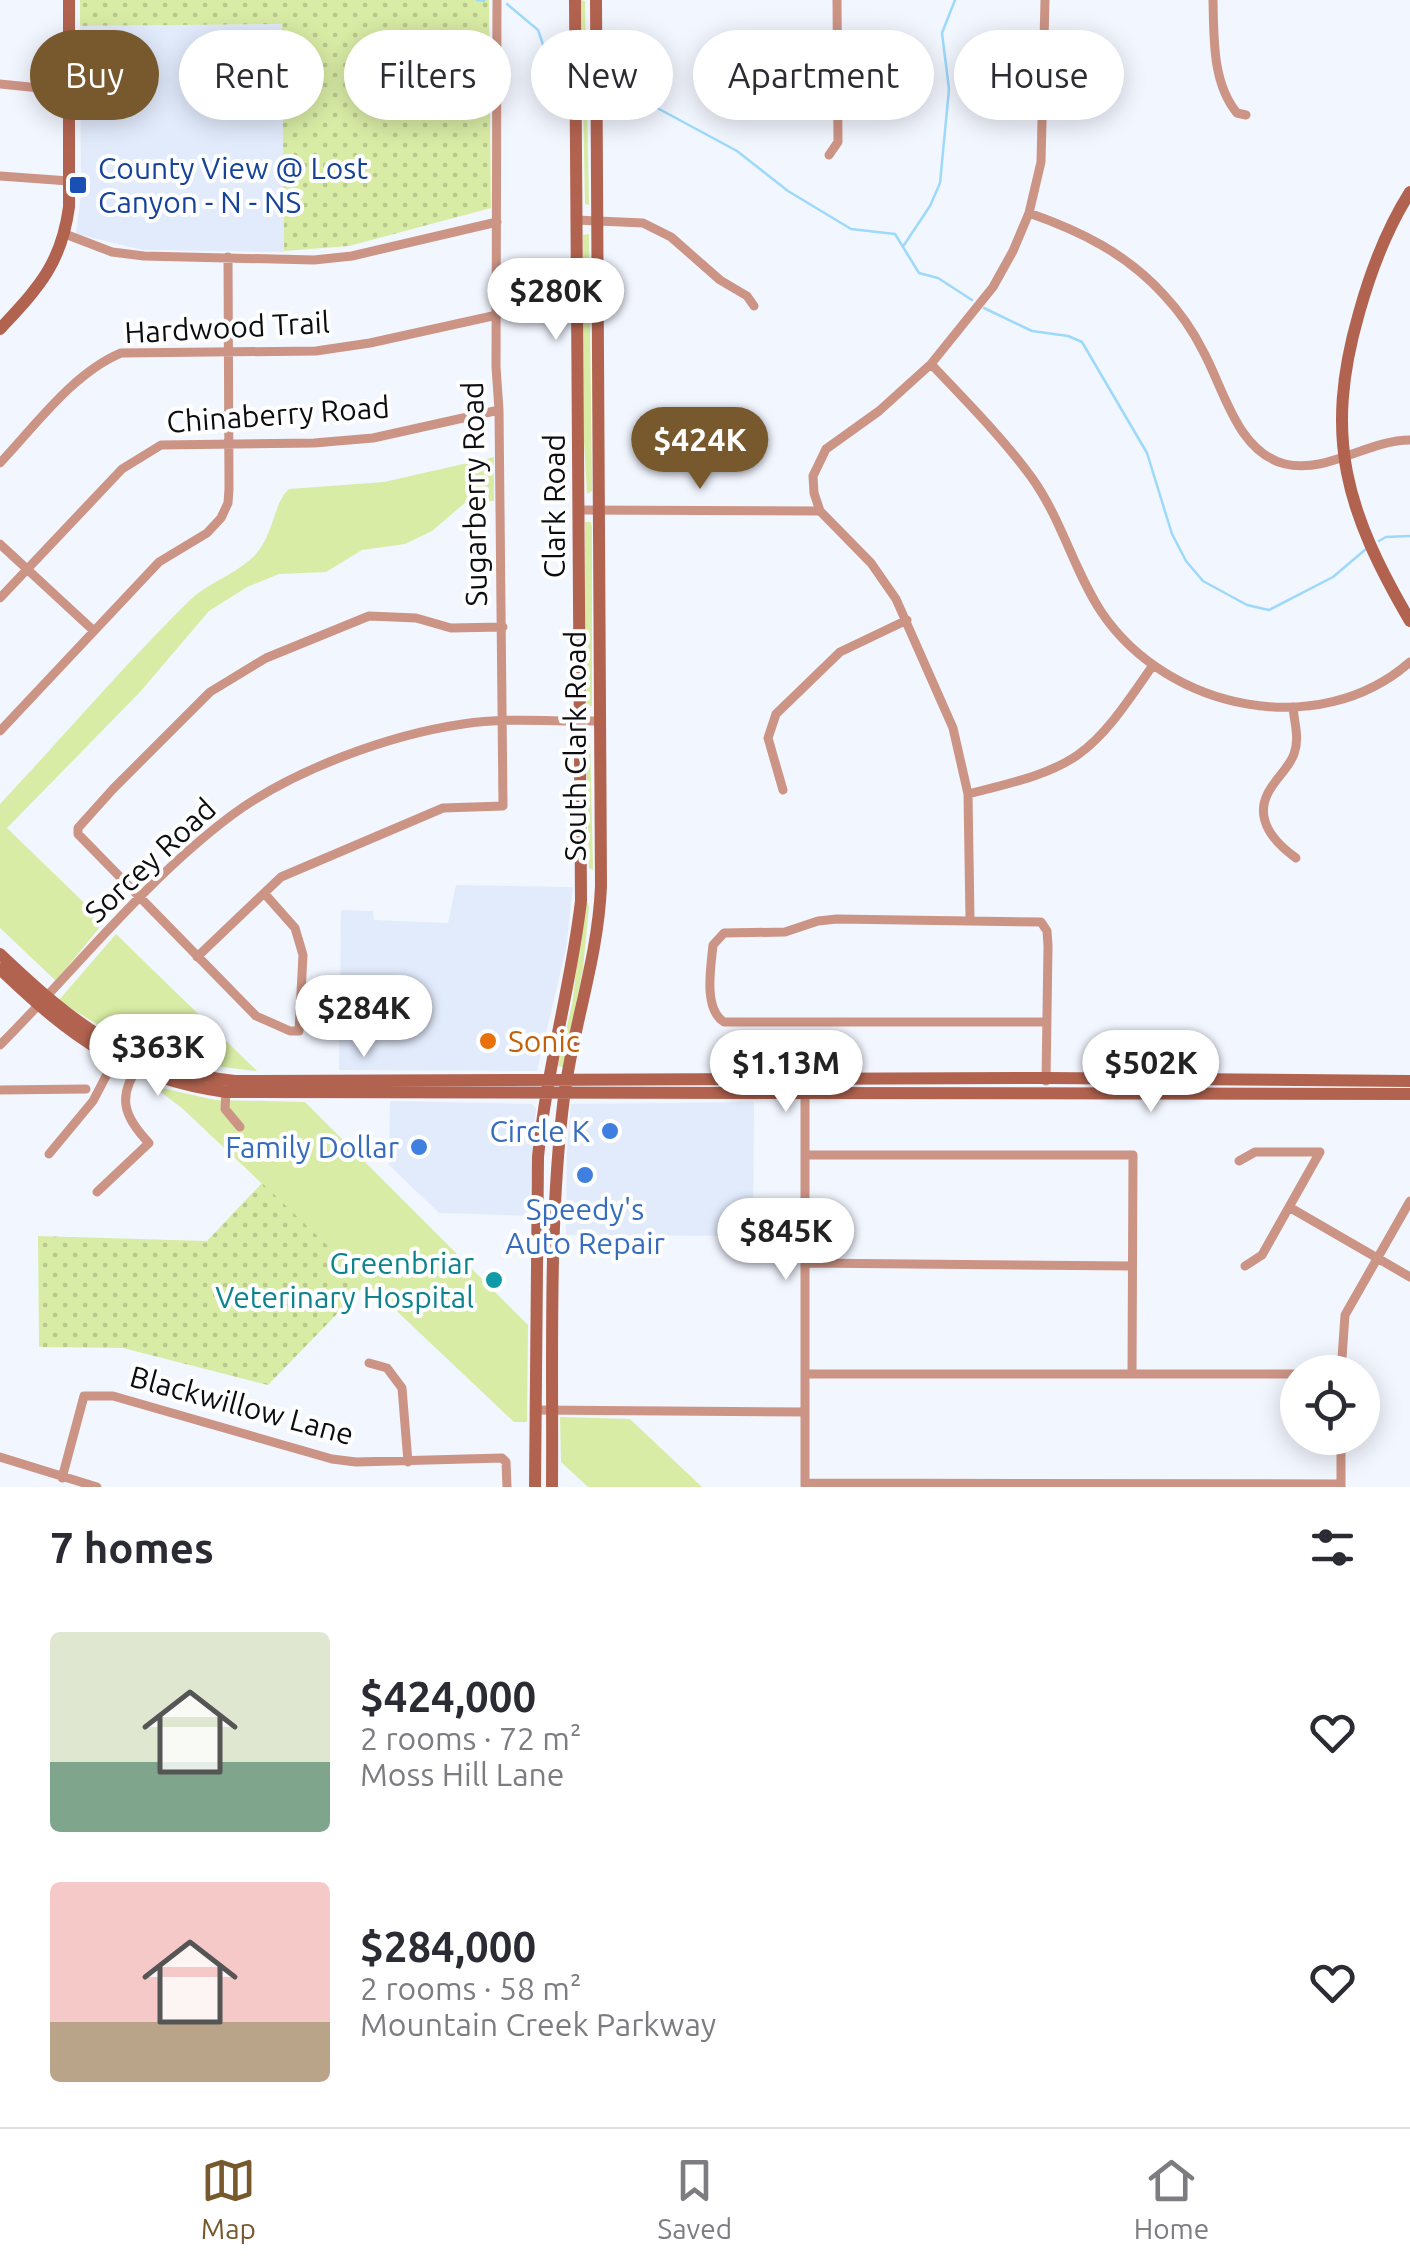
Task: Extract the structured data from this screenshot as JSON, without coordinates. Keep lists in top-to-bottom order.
{
  "streets": {
    "main road": ["Clark Road", "South Clark Road"],
    "street": [
      "Hardwood Trail",
      "Chinaberry Road",
      "Sugarberry Road",
      "Sorcey Road",
      "Blackwillow Lane"
    ]
  },
  "crossings": [
    ["Hardwood Trail", "Sugarberry Road"],
    ["Chinaberry Road", "Sugarberry Road"],
    ["Sugarberry Road", "Sorcey Road"],
    ["Clark Road", "Sorcey Road"],
    ["South Clark Road", "Sorcey Road"]
  ],
  "places": {
    "transit": ["County View @ Lost Canyon - N - NS"],
    "other": [
      "Sonic",
      "Circle K",
      "Family Dollar",
      "Speedy's Auto Repair",
      "Greenbriar Veterinary Hospital"
    ]
  },
  "page": {
    "chip": [
      "Buy",
      "Rent",
      "Filters",
      "New",
      "Apartment",
      "House"
    ],
    "price": [
      "$280K",
      "$424K",
      "$284K",
      "$363K",
      "$1.13M",
      "$502K",
      "$845K"
    ],
    "heading": "7 homes",
    "list": [
      {
        "name": "$424,000",
        "note": "2 rooms · 72 m² · Moss Hill Lane"
      },
      {
        "name": "$284,000",
        "note": "2 rooms · 58 m² · Mountain Creek Parkway"
      }
    ],
    "tabs": ["Map", "Saved", "Home"]
  }
}
